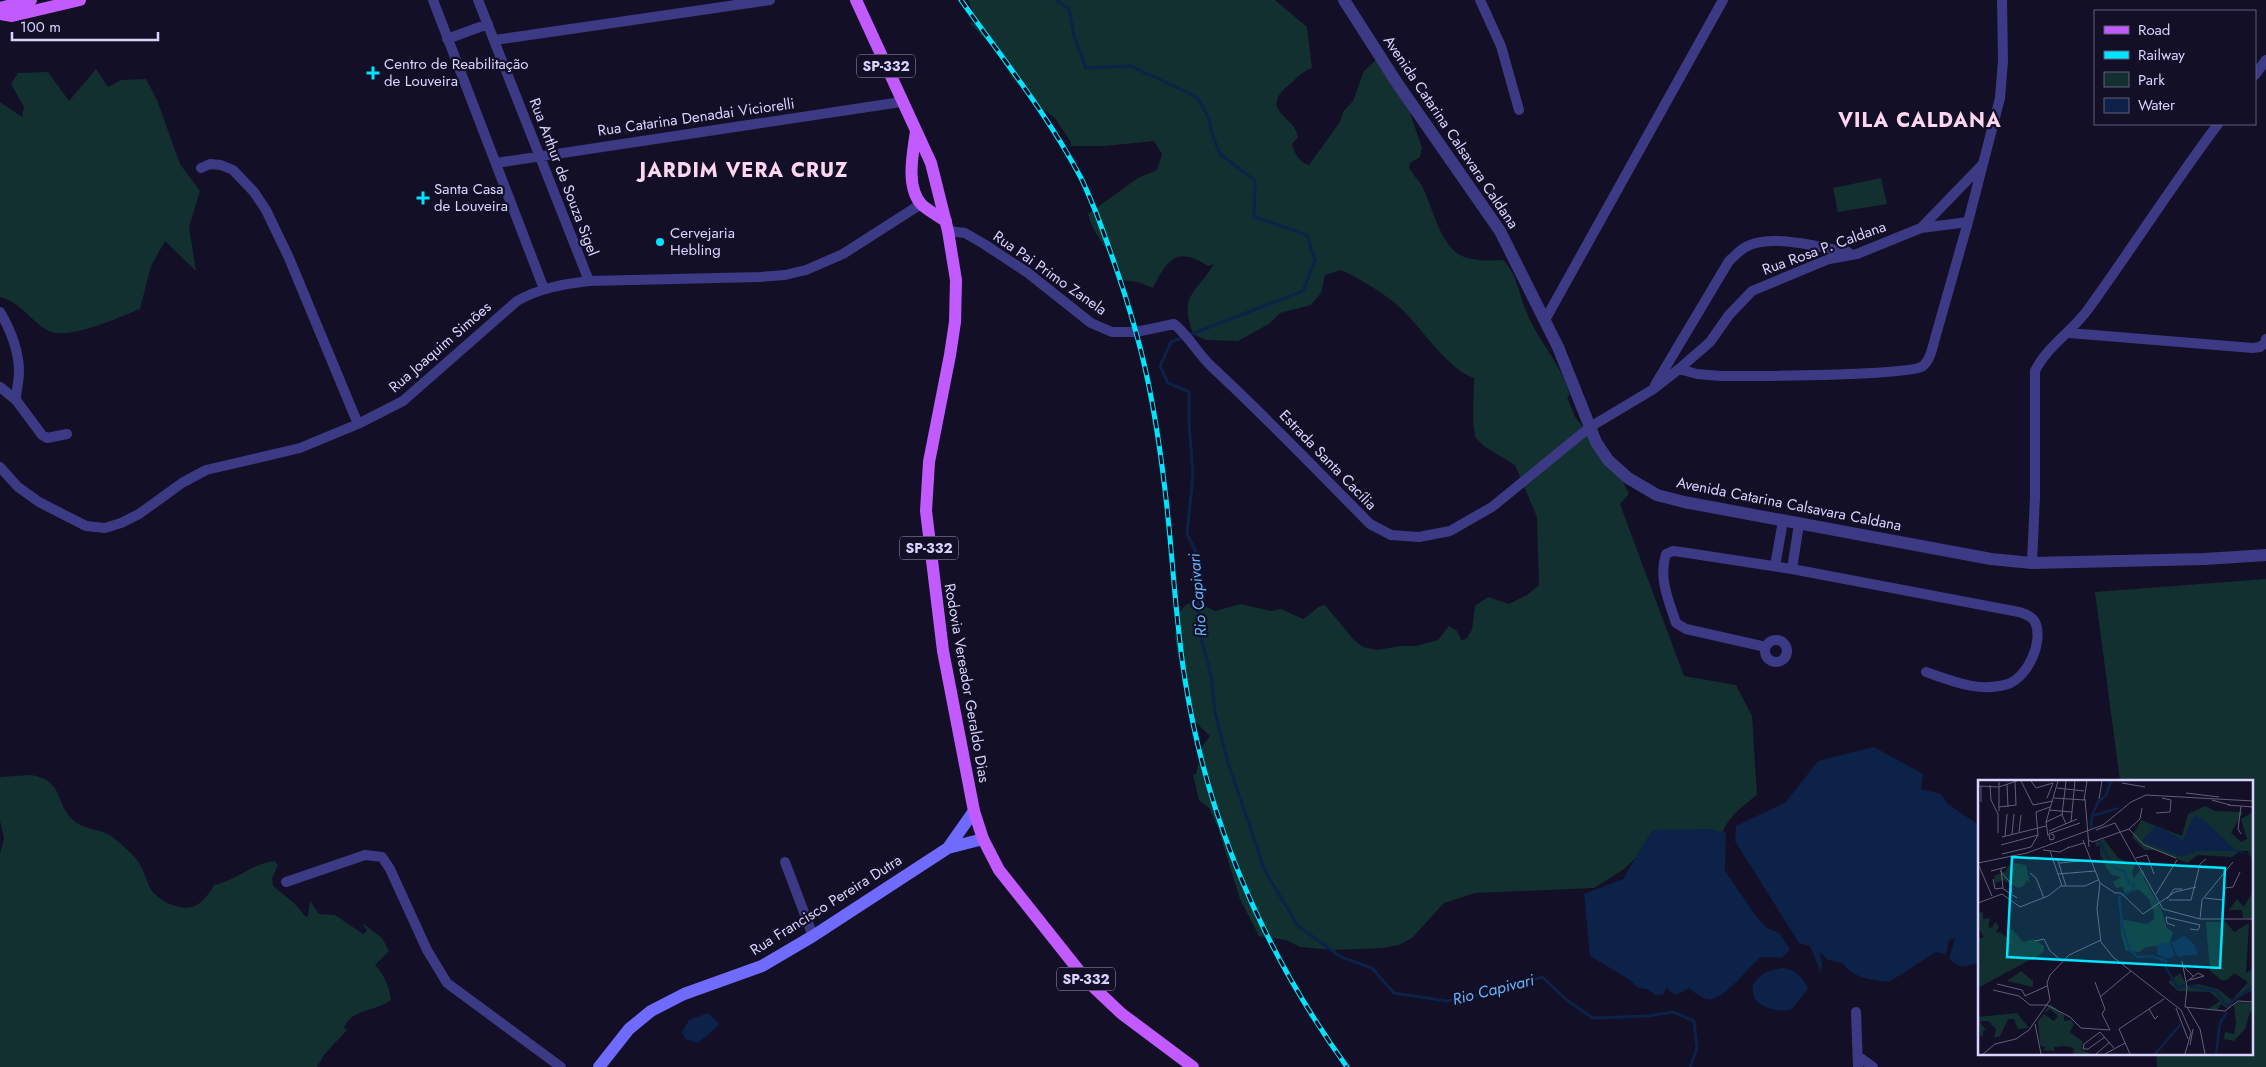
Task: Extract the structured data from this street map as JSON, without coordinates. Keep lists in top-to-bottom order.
{
  "streets": {
    "main road": ["SP-332", "Rodovia Vereador Geraldo Dias", "Rua Francisco Pereira Dutra"],
    "street": [
      "Rua Catarina Denadai Viciorelli",
      "Avenida Catarina Calsavara Caldana",
      "Rua Arthur de Souza Sigel",
      "Rua Rosa P. Caldana",
      "Rua Pai Primo Zanela",
      "Rua Joaquim Simões",
      "Estrada Santa Cacília"
    ]
  },
  "crossings": [
    ["Rua Catarina Denadai Viciorelli", "Rua Arthur de Souza Sigel"],
    ["Rua Catarina Denadai Viciorelli", "Rodovia Vereador Geraldo Dias"],
    ["Avenida Catarina Calsavara Caldana", "Rua Rosa P. Caldana"],
    ["Avenida Catarina Calsavara Caldana", "Estrada Santa Cacília"],
    ["Rua Arthur de Souza Sigel", "Rua Joaquim Simões"],
    ["Rua Rosa P. Caldana", "Estrada Santa Cacília"],
    ["Rua Pai Primo Zanela", "Estrada Santa Cacília"],
    ["Rua Pai Primo Zanela", "Rodovia Vereador Geraldo Dias"],
    ["Rodovia Vereador Geraldo Dias", "Rua Francisco Pereira Dutra"]
  ],
  "districts": ["VILA CALDANA", "JARDIM VERA CRUZ"],
  "water": ["Rio Capivari"],
  "places": {
    "health": ["Centro de Reabilitação de Louveira", "Santa Casa de Louveira"],
    "other": ["Cervejaria Hebling"]
  },
  "legend": [
    "Road",
    "Railway",
    "Park",
    "Water"
  ],
  "scale_bar": "100 m"
}
